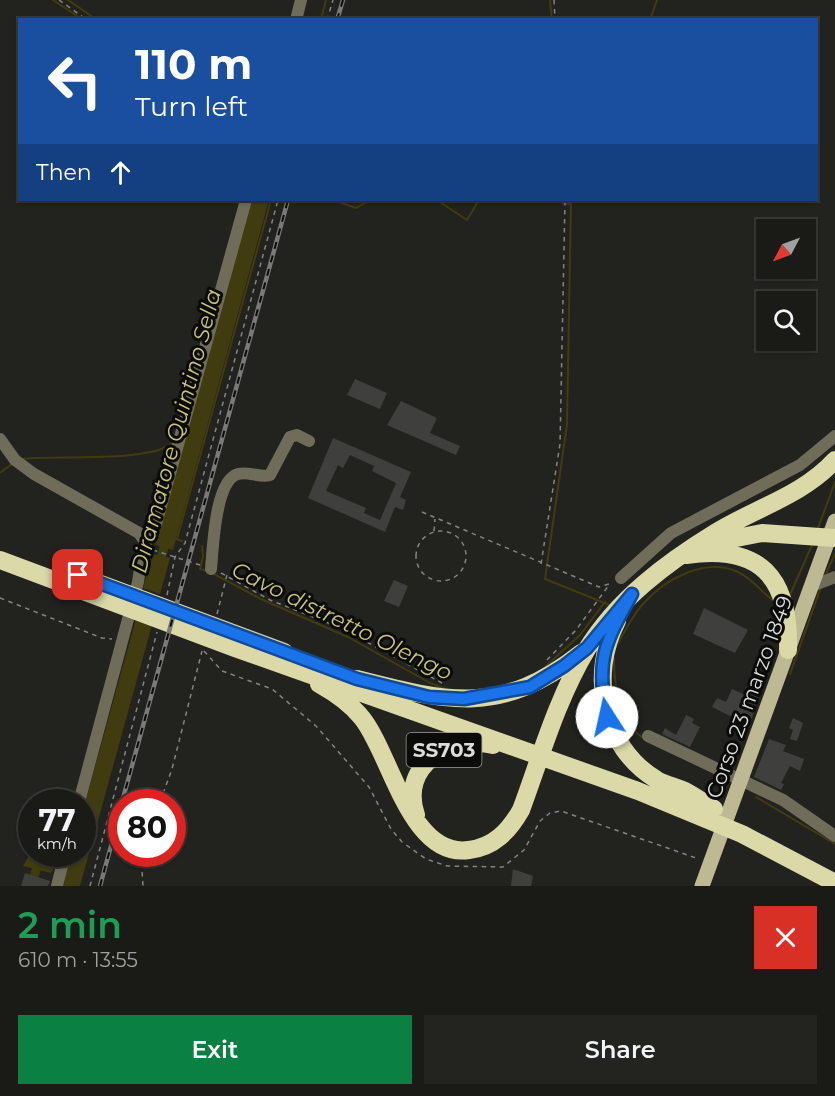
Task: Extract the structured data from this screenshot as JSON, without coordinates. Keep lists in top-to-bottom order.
{
  "streets": {
    "highway": ["SS703"],
    "main road": ["Corso 23 marzo 1849"]
  },
  "crossings": [
    ["Corso 23 marzo 1849", "SS703"]
  ],
  "water": ["Diramatore Quintino Sella", "Cavo distretto Olengo"],
  "north": "bottom left",
  "page": {
    "turn": ["110 m", "Turn left"],
    "then": "Then",
    "speed": "77 km/h",
    "limit": "80",
    "heading": ["2 min", "610 m · 13:55"],
    "buttons": ["Exit", "Share"]
  }
}
